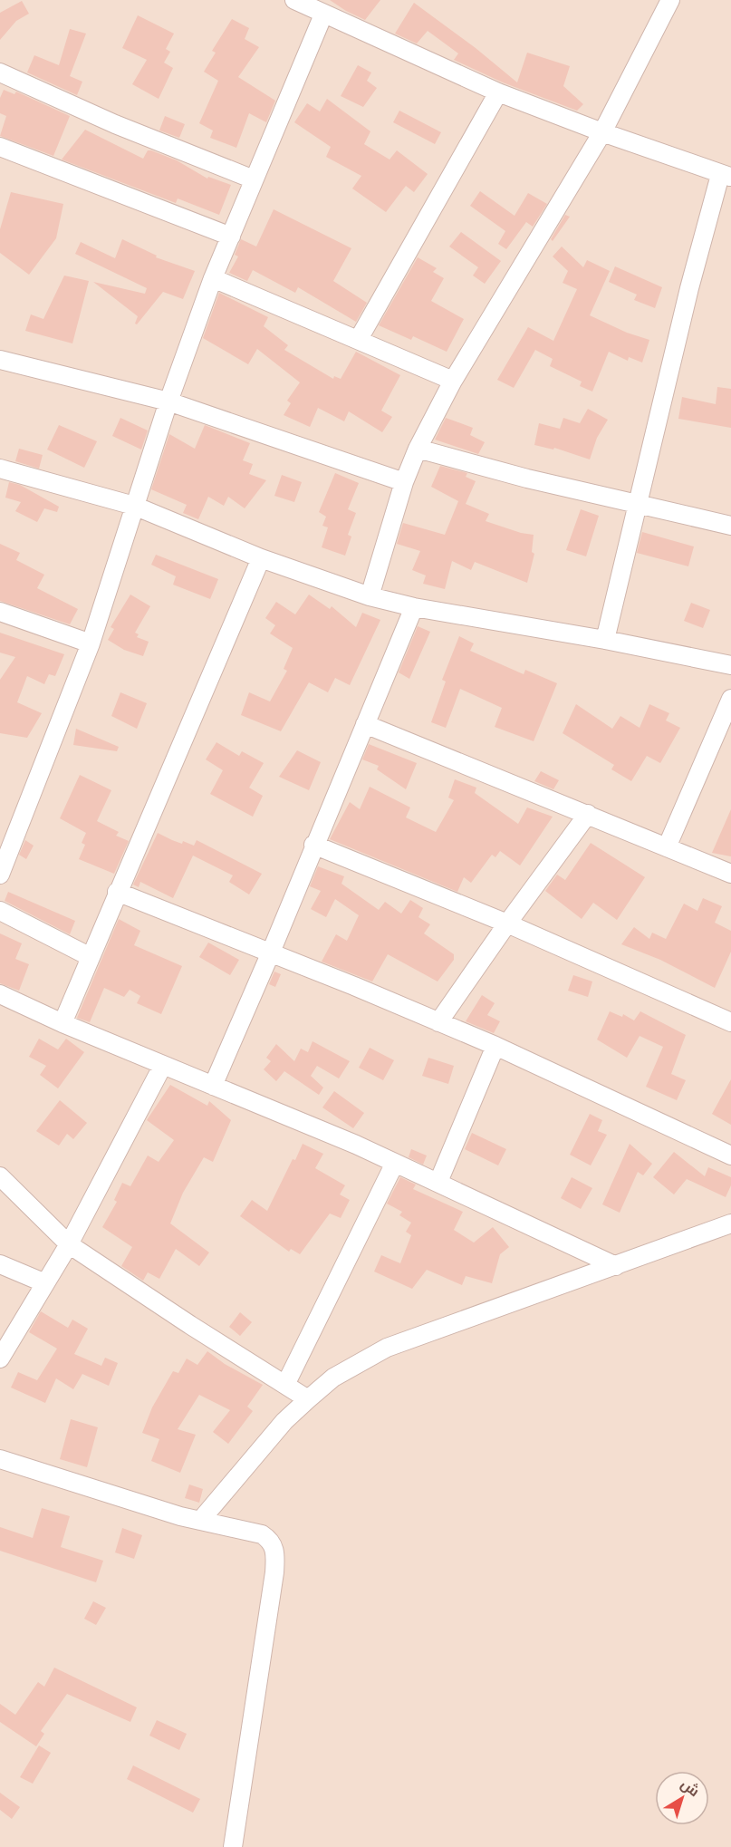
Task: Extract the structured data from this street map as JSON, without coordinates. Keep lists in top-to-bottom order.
{
  "north": "top right"
}
